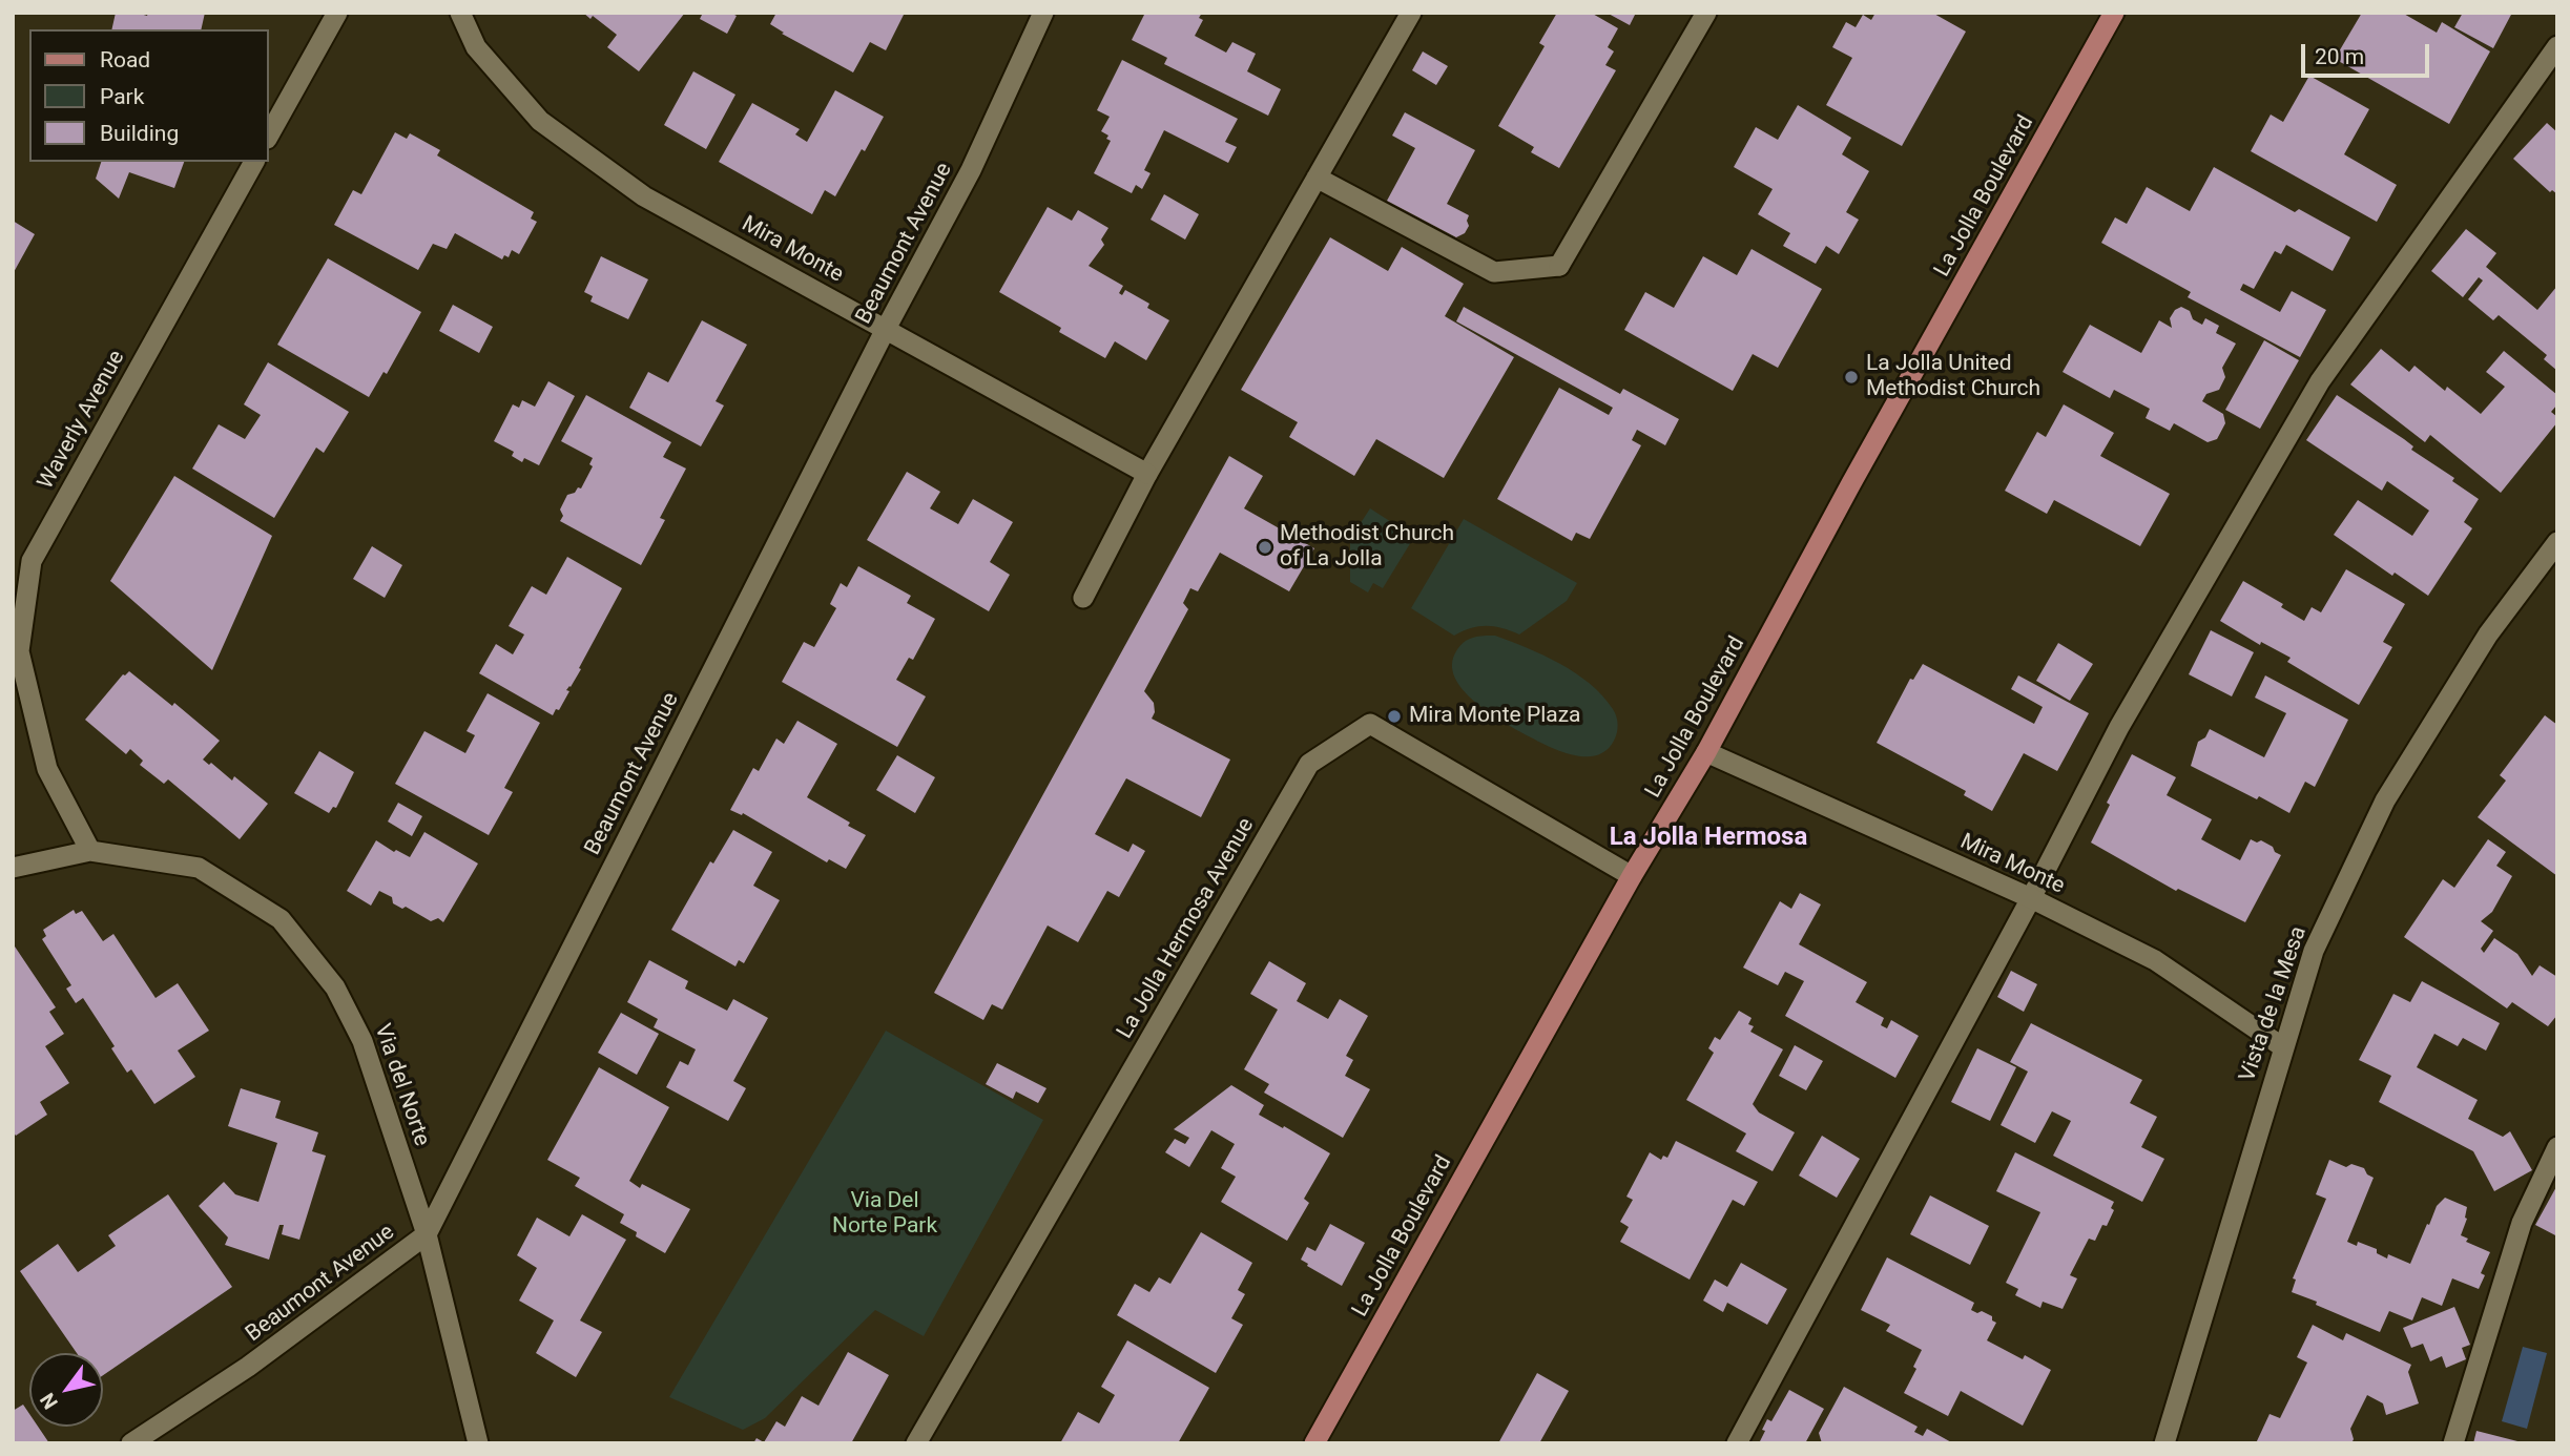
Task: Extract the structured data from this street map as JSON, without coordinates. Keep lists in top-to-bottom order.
{
  "streets": {
    "main road": ["La Jolla Boulevard"],
    "street": [
      "Beaumont Avenue",
      "Mira Monte",
      "Waverly Avenue",
      "La Jolla Hermosa Avenue",
      "Vista de la Mesa",
      "Via del Norte"
    ]
  },
  "crossings": [
    ["La Jolla Boulevard", "Mira Monte"],
    ["La Jolla Boulevard", "La Jolla Hermosa Avenue"],
    ["Beaumont Avenue", "Mira Monte"],
    ["Beaumont Avenue", "Via del Norte"],
    ["Mira Monte", "Vista de la Mesa"],
    ["Waverly Avenue", "Via del Norte"]
  ],
  "districts": ["La Jolla Hermosa"],
  "parks": ["Via Del Norte Park"],
  "places": ["La Jolla United Methodist Church", "Methodist Church of La Jolla", "Mira Monte Plaza"],
  "legend": ["Road", "Park", "Building"],
  "scale_bar": "20 m",
  "north": "bottom left"
}
